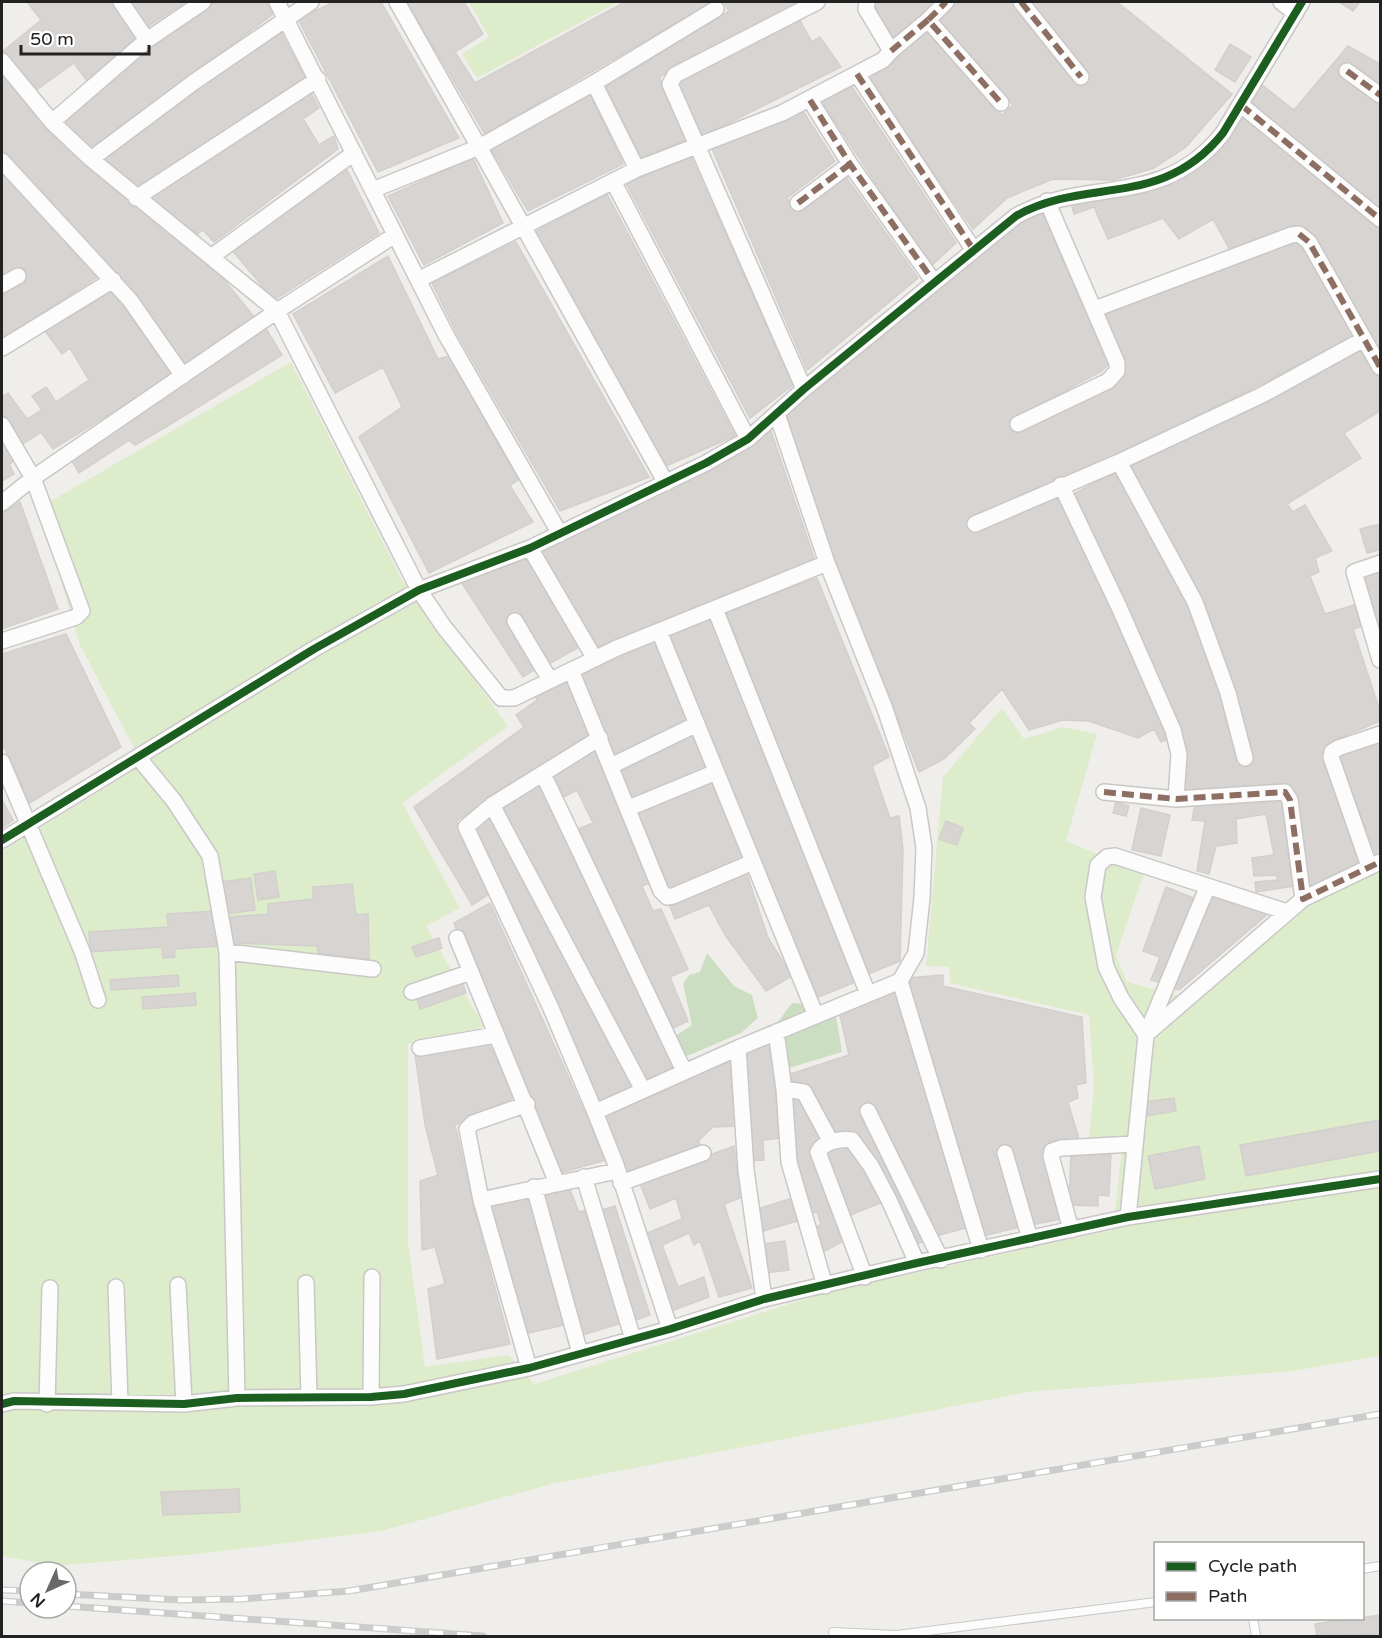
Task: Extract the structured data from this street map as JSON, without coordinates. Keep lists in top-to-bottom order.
{
  "legend": ["Cycle path", "Path"],
  "scale_bar": "50 m",
  "north": "bottom left"
}
